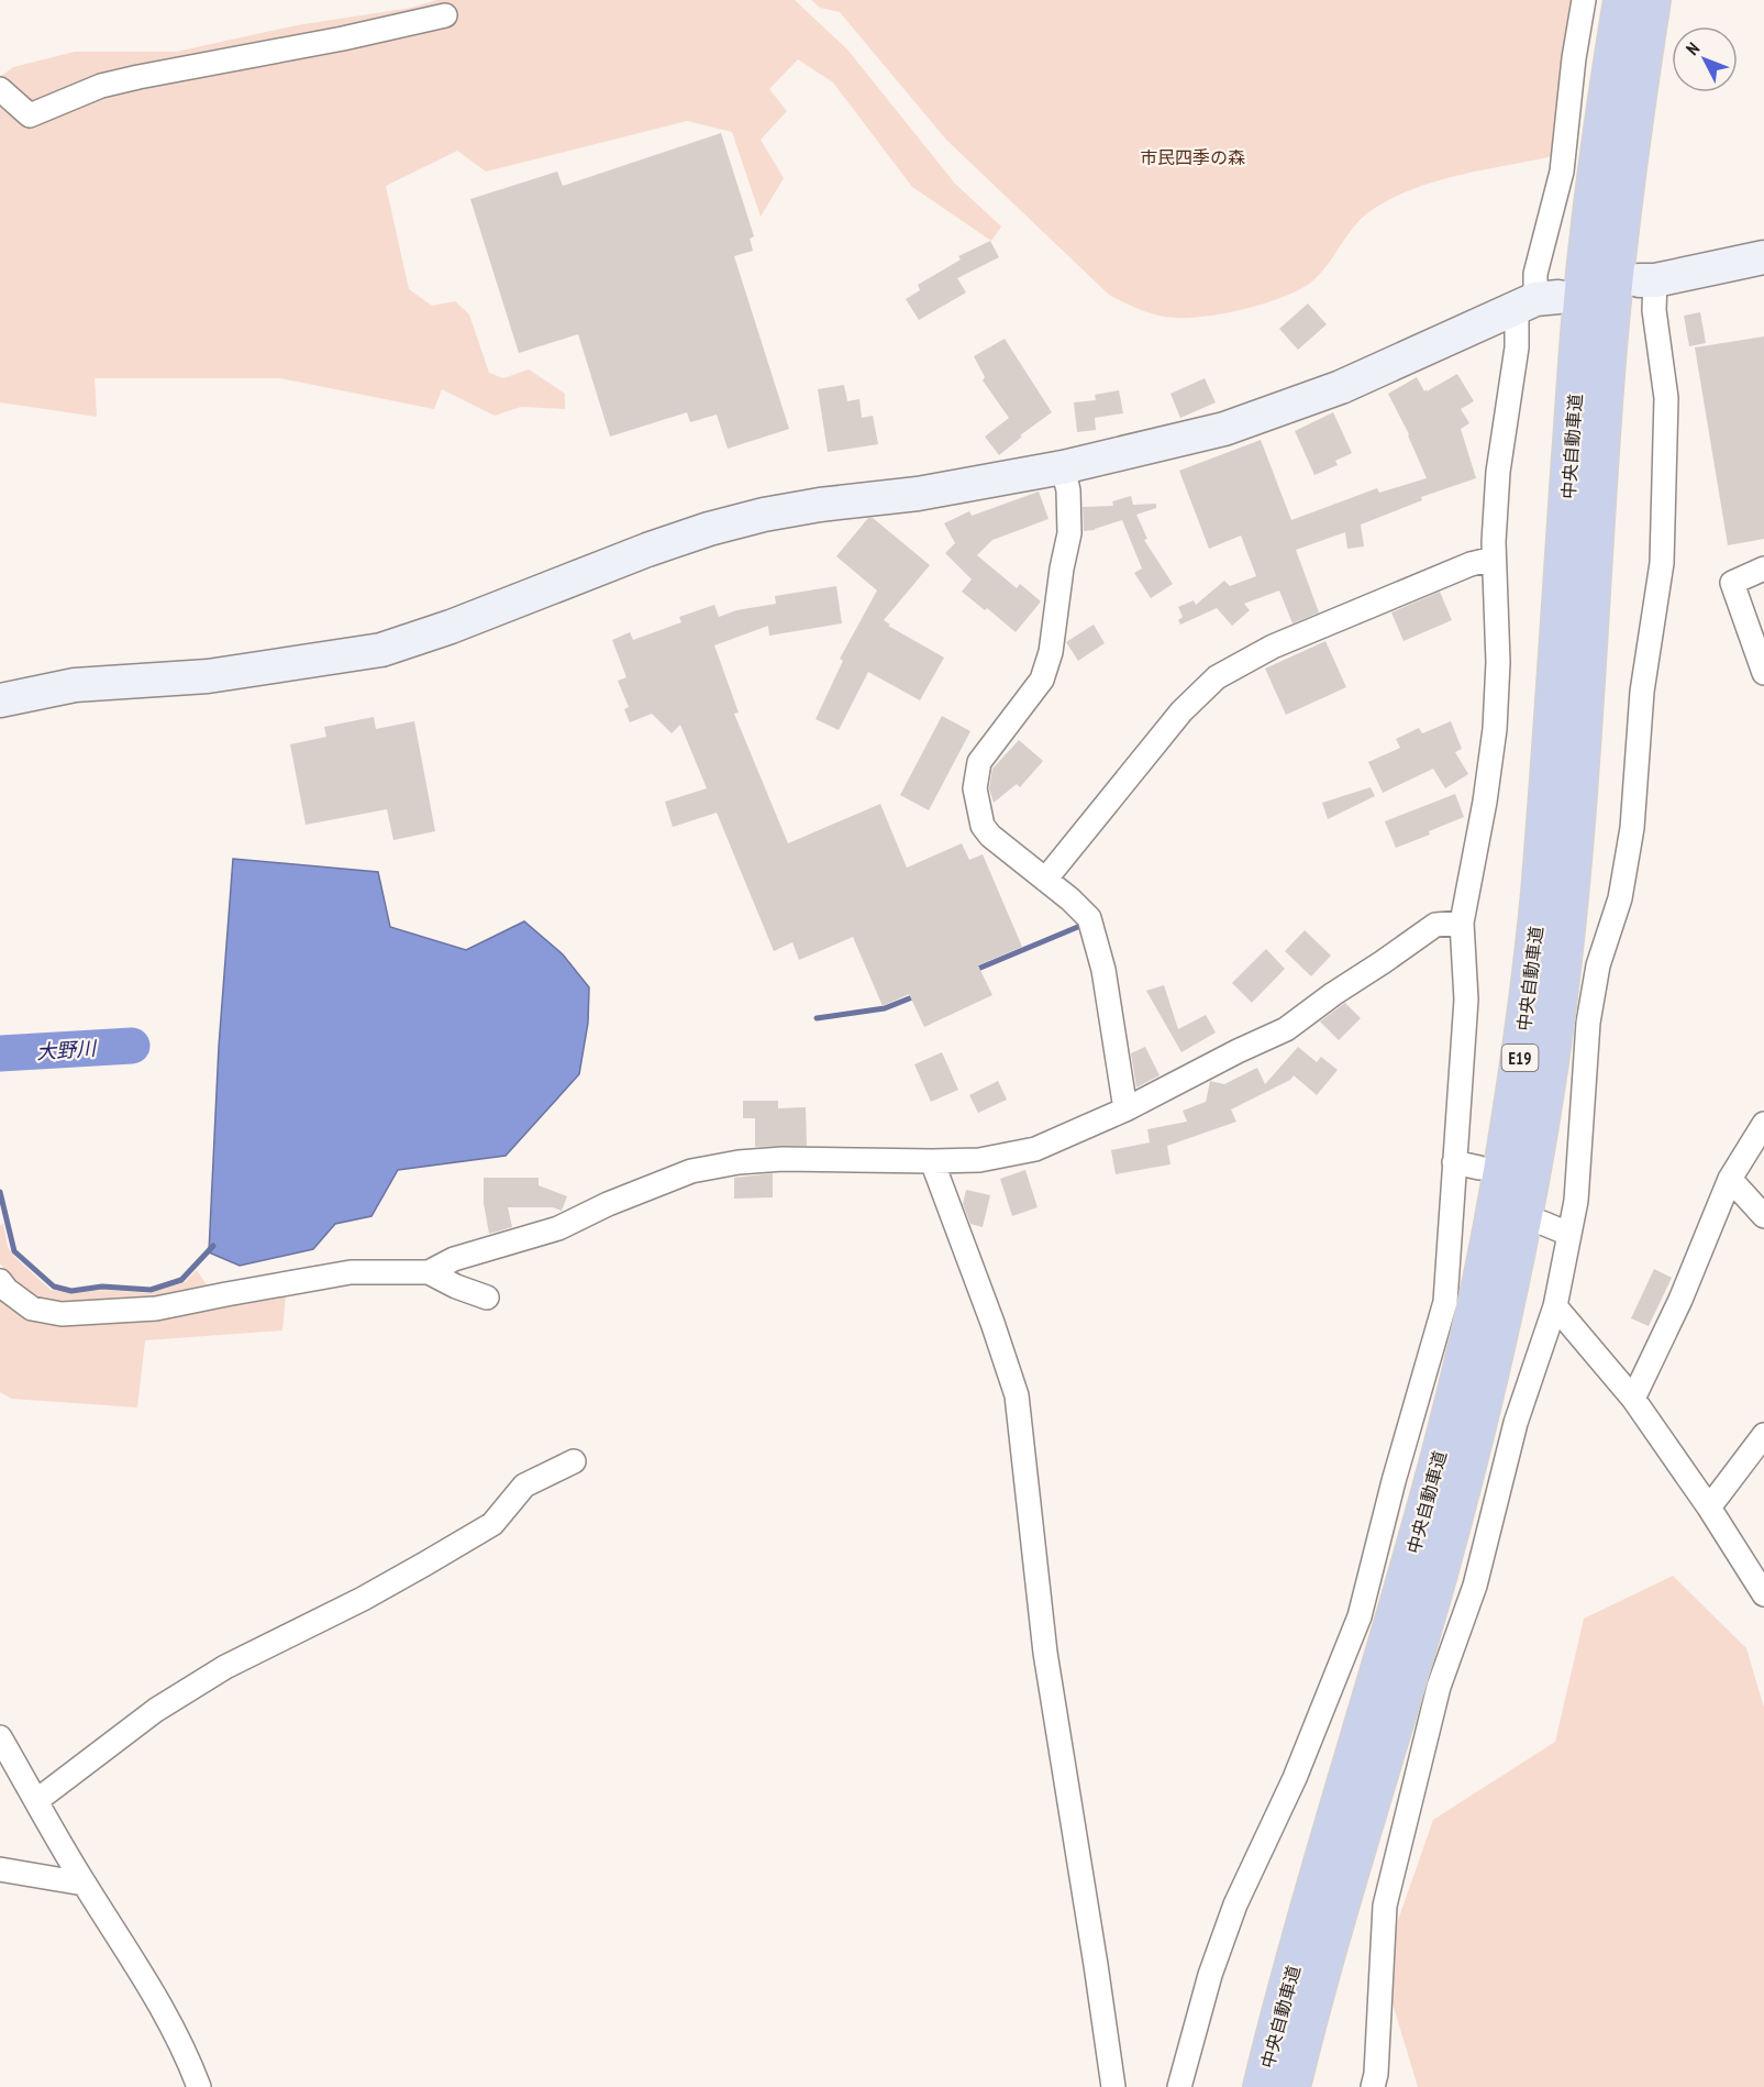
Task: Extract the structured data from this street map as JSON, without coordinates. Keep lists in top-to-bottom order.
{
  "streets": {
    "highway": ["中央自動車道", "E19"]
  },
  "water": ["大野川"],
  "parks": ["市民四季の森"],
  "north": "top left"
}
